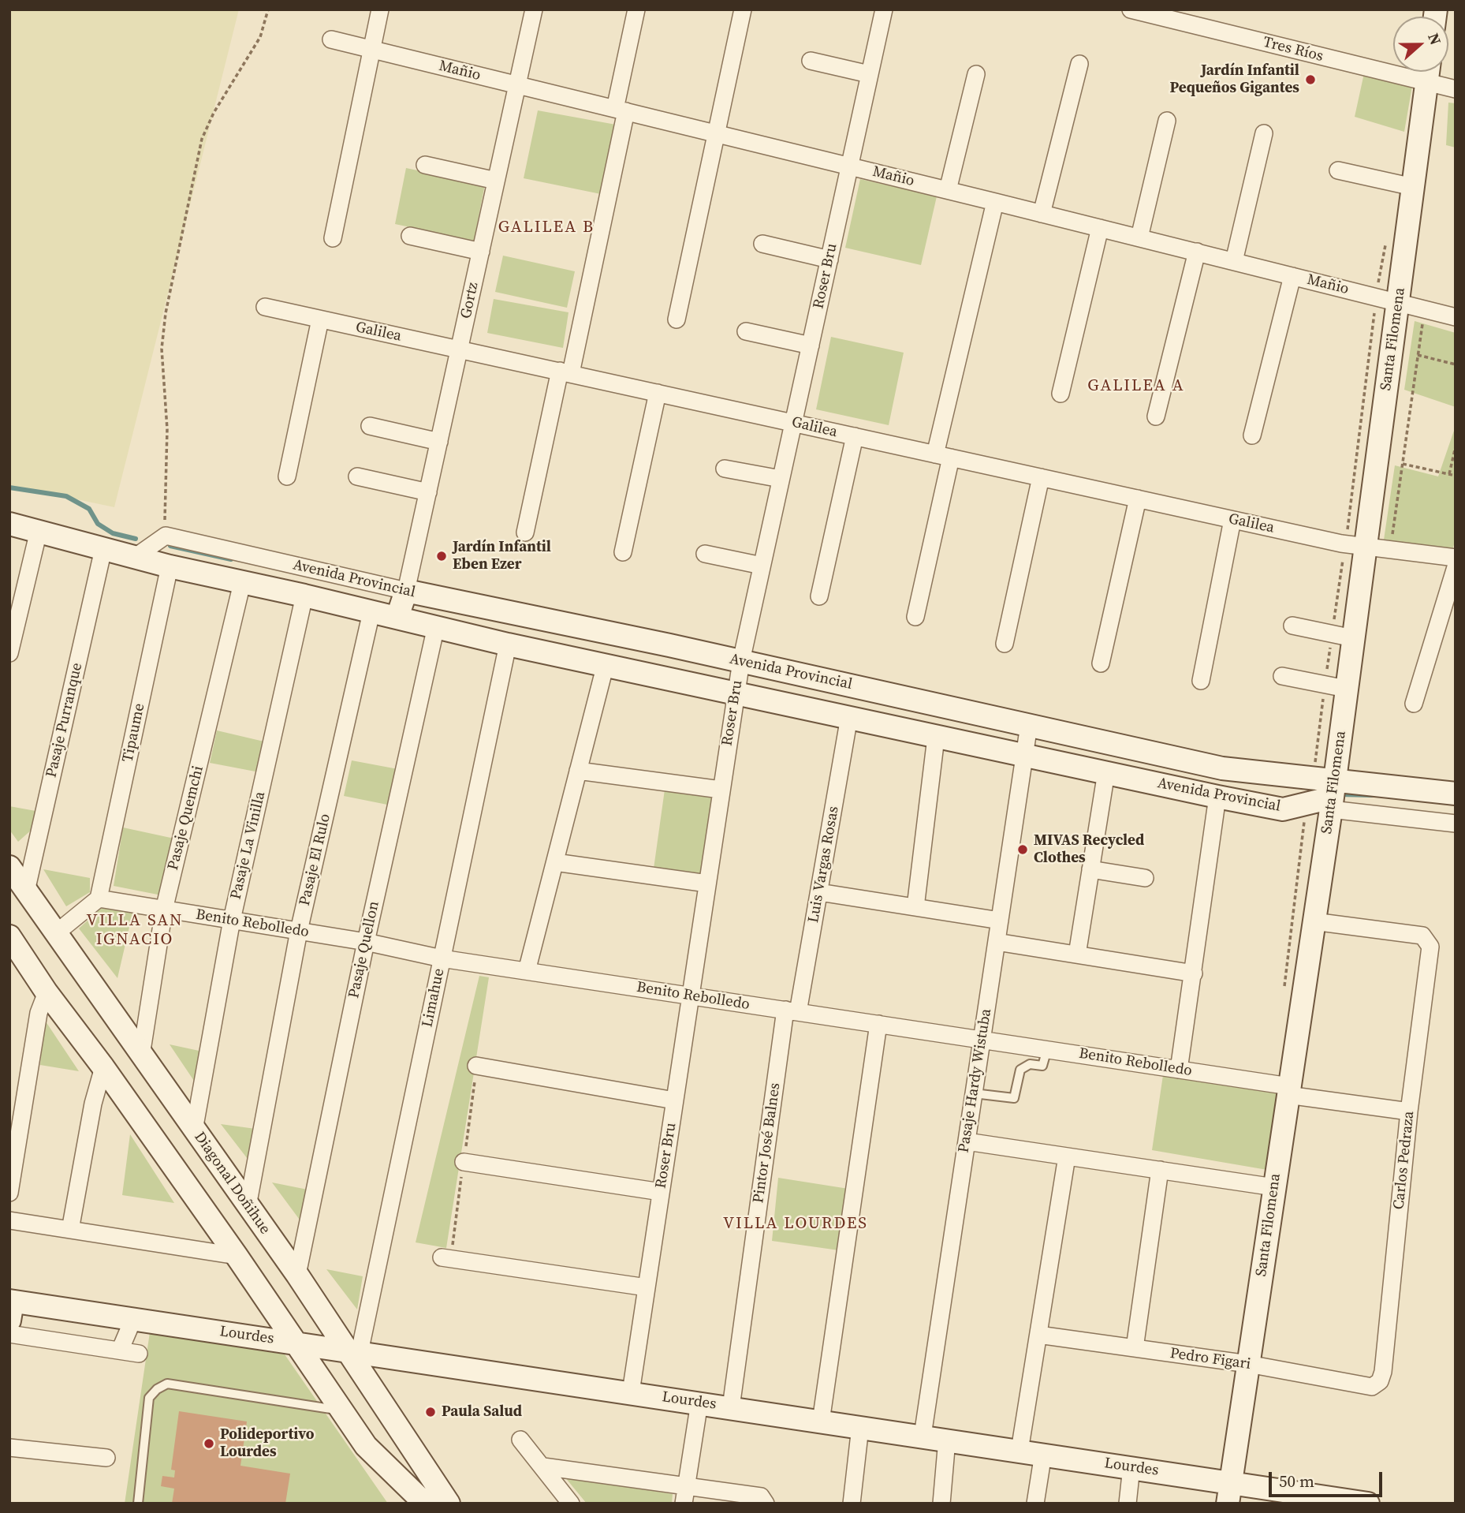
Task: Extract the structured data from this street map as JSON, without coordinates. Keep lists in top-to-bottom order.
{
  "streets": {
    "street": [
      "Tres Ríos",
      "Mañio",
      "Roser Bru",
      "Gortz",
      "Galilea",
      "Santa Filomena",
      "Avenida Provincial",
      "Pasaje Purranque",
      "Tipaume",
      "Pasaje Quemchi",
      "Pasaje La Vinilla",
      "Pasaje El Rulo",
      "Luis Vargas Rosas",
      "Benito Rebolledo",
      "Pasaje Quellon",
      "Limahue",
      "Pasaje Hardy Wistuba",
      "Pintor José Balnes",
      "Carlos Pedraza",
      "Diagonal Doñihue",
      "Lourdes",
      "Pedro Figari"
    ]
  },
  "crossings": [
    ["Tres Ríos", "Santa Filomena"],
    ["Mañio", "Roser Bru"],
    ["Mañio", "Gortz"],
    ["Mañio", "Santa Filomena"],
    ["Roser Bru", "Galilea"],
    ["Roser Bru", "Avenida Provincial"],
    ["Roser Bru", "Benito Rebolledo"],
    ["Roser Bru", "Lourdes"],
    ["Gortz", "Galilea"],
    ["Gortz", "Avenida Provincial"],
    ["Galilea", "Santa Filomena"],
    ["Santa Filomena", "Avenida Provincial"],
    ["Santa Filomena", "Benito Rebolledo"],
    ["Santa Filomena", "Carlos Pedraza"],
    ["Santa Filomena", "Lourdes"],
    ["Santa Filomena", "Pedro Figari"],
    ["Avenida Provincial", "Pasaje Purranque"],
    ["Avenida Provincial", "Tipaume"],
    ["Avenida Provincial", "Pasaje Quemchi"],
    ["Avenida Provincial", "Pasaje La Vinilla"],
    ["Avenida Provincial", "Pasaje El Rulo"],
    ["Avenida Provincial", "Luis Vargas Rosas"],
    ["Avenida Provincial", "Pasaje Quellon"],
    ["Avenida Provincial", "Limahue"],
    ["Avenida Provincial", "Pasaje Hardy Wistuba"],
    ["Pasaje Purranque", "Diagonal Doñihue"],
    ["Tipaume", "Benito Rebolledo"],
    ["Pasaje Quemchi", "Benito Rebolledo"],
    ["Pasaje Quemchi", "Diagonal Doñihue"],
    ["Pasaje La Vinilla", "Benito Rebolledo"],
    ["Pasaje La Vinilla", "Diagonal Doñihue"],
    ["Pasaje El Rulo", "Benito Rebolledo"],
    ["Pasaje El Rulo", "Diagonal Doñihue"],
    ["Luis Vargas Rosas", "Benito Rebolledo"],
    ["Luis Vargas Rosas", "Pintor José Balnes"],
    ["Benito Rebolledo", "Pasaje Quellon"],
    ["Benito Rebolledo", "Limahue"],
    ["Benito Rebolledo", "Pasaje Hardy Wistuba"],
    ["Benito Rebolledo", "Pintor José Balnes"],
    ["Benito Rebolledo", "Carlos Pedraza"],
    ["Pasaje Quellon", "Diagonal Doñihue"],
    ["Limahue", "Diagonal Doñihue"],
    ["Limahue", "Lourdes"],
    ["Pasaje Hardy Wistuba", "Lourdes"],
    ["Pintor José Balnes", "Lourdes"],
    ["Carlos Pedraza", "Pedro Figari"],
    ["Diagonal Doñihue", "Lourdes"]
  ],
  "districts": [
    "GALILEA B",
    "GALILEA A",
    "VILLA SAN IGNACIO",
    "VILLA LOURDES"
  ],
  "places": [
    "Jardín Infantil Pequeños Gigantes",
    "Jardín Infantil Eben Ezer",
    "MIVAS Recycled Clothes",
    "Paula Salud",
    "Polideportivo Lourdes"
  ],
  "scale_bar": "50 m",
  "north": "right"
}
